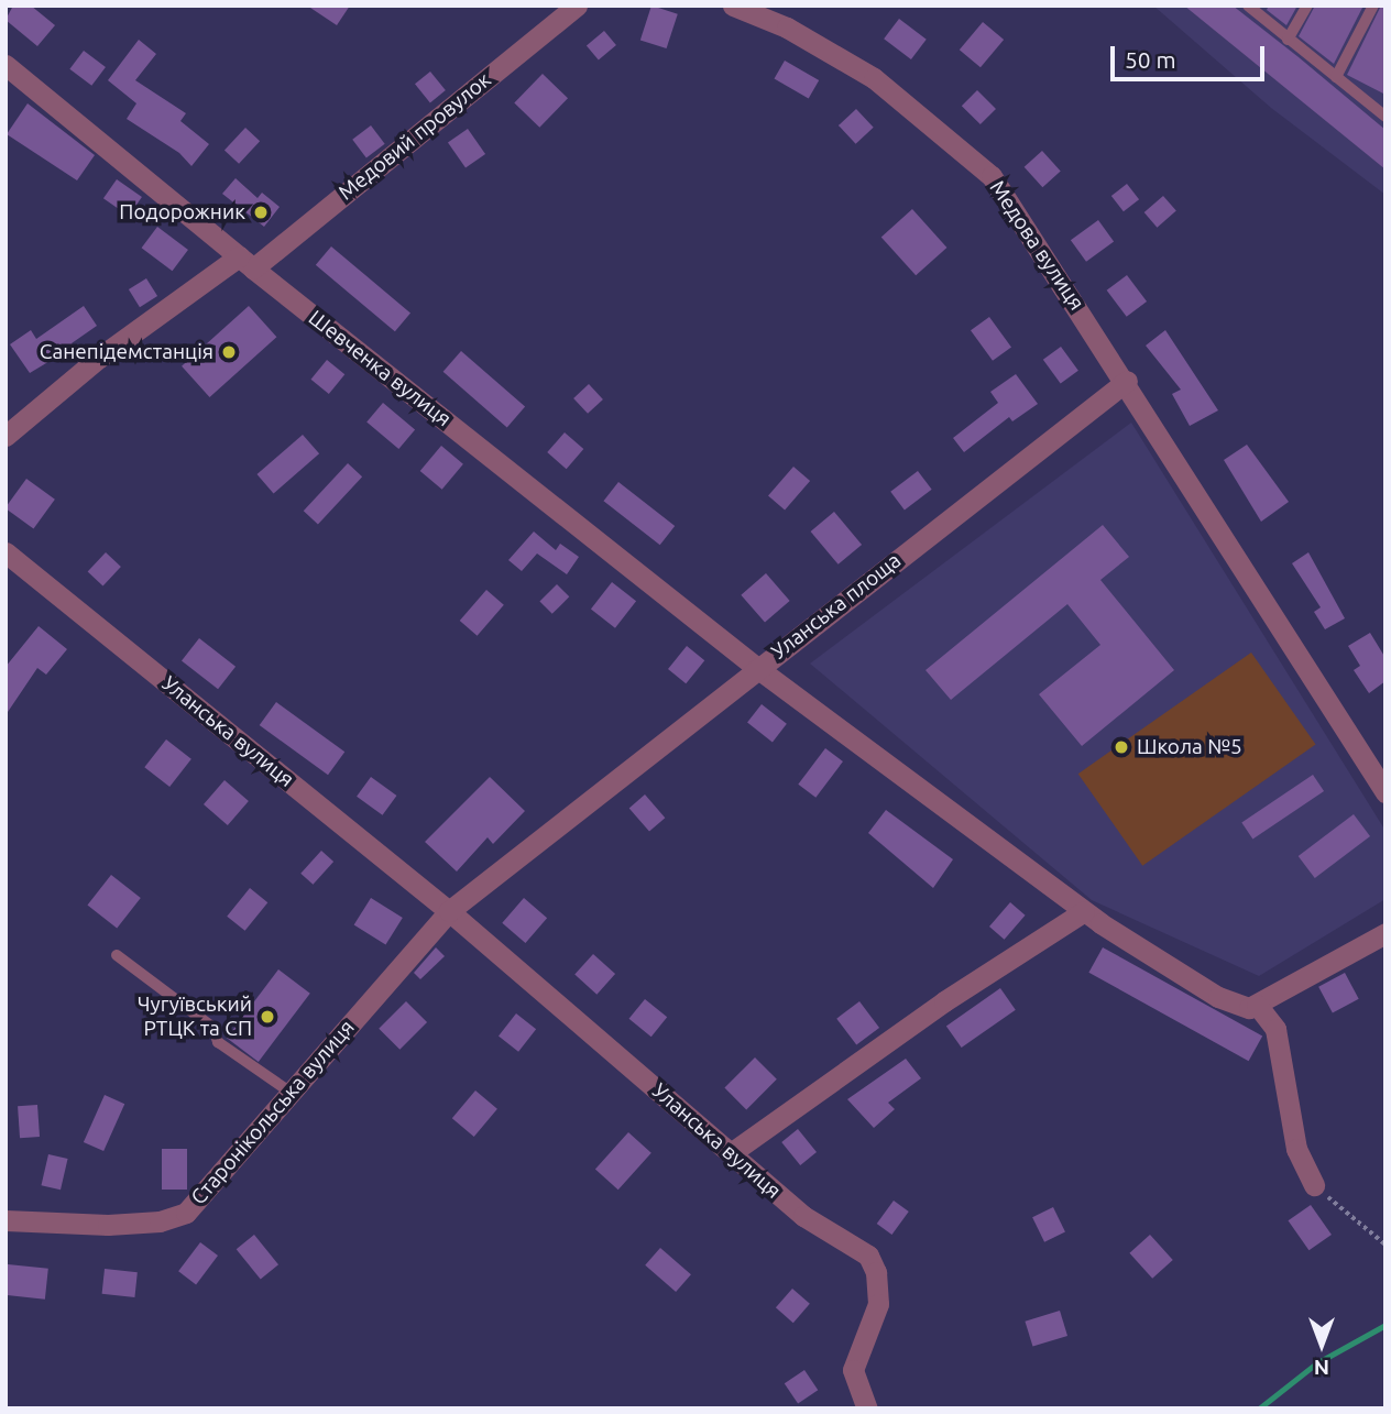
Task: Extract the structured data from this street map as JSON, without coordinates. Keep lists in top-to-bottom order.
{
  "streets": {
    "street": [
      "Медовий провулок",
      "Медова вулиця",
      "Шевченка вулиця",
      "Уланська площа",
      "Уланська вулиця",
      "Старонікольська вулиця"
    ]
  },
  "crossings": [
    ["Медовий провулок", "Шевченка вулиця"],
    ["Медова вулиця", "Уланська площа"],
    ["Шевченка вулиця", "Уланська площа"],
    ["Уланська вулиця", "Старонікольська вулиця"]
  ],
  "places": [
    "Подорожник",
    "Санепідемстанція",
    "Школа №5",
    "Чугуївський РТЦК та СП"
  ],
  "scale_bar": "50 m",
  "north": "bottom"
}
